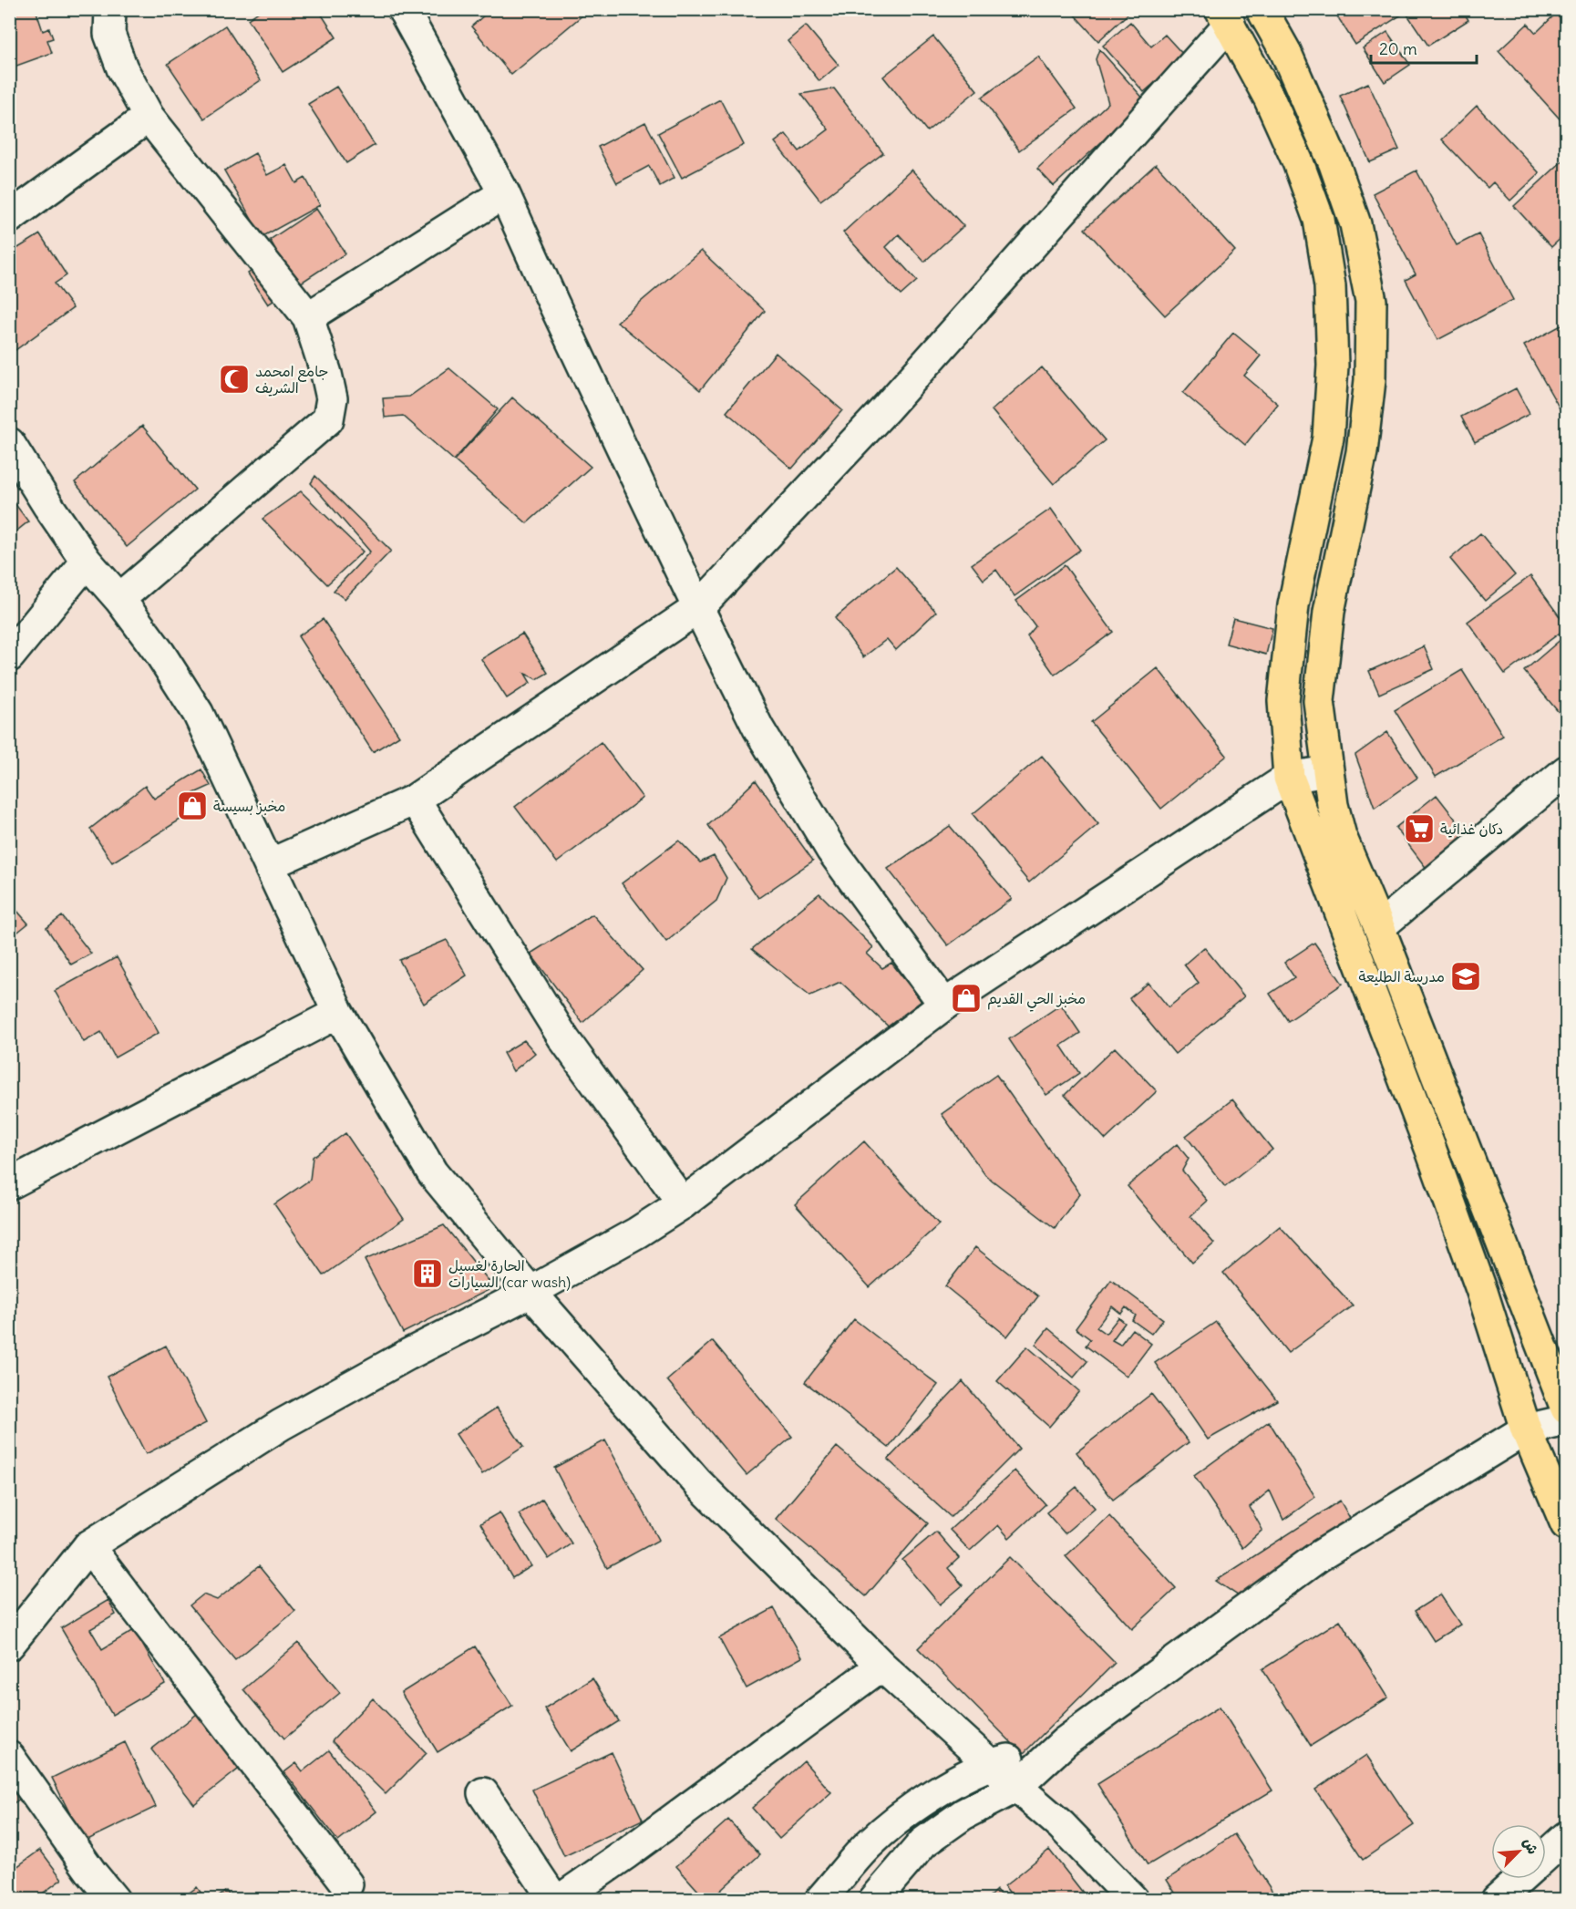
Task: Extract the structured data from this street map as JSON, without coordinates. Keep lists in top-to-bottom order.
{
  "places": {
    "mosque": ["جامع امحمد الشريف"],
    "shop": ["مخبز بسيسة", "مخبز الحي القديم"],
    "supermarket": ["دكان غذائية"],
    "school or university": ["مدرسة الطليعة"],
    "building": ["الحارة لغسيل السيارات (car wash)"]
  },
  "scale_bar": "20 m",
  "north": "top right"
}
